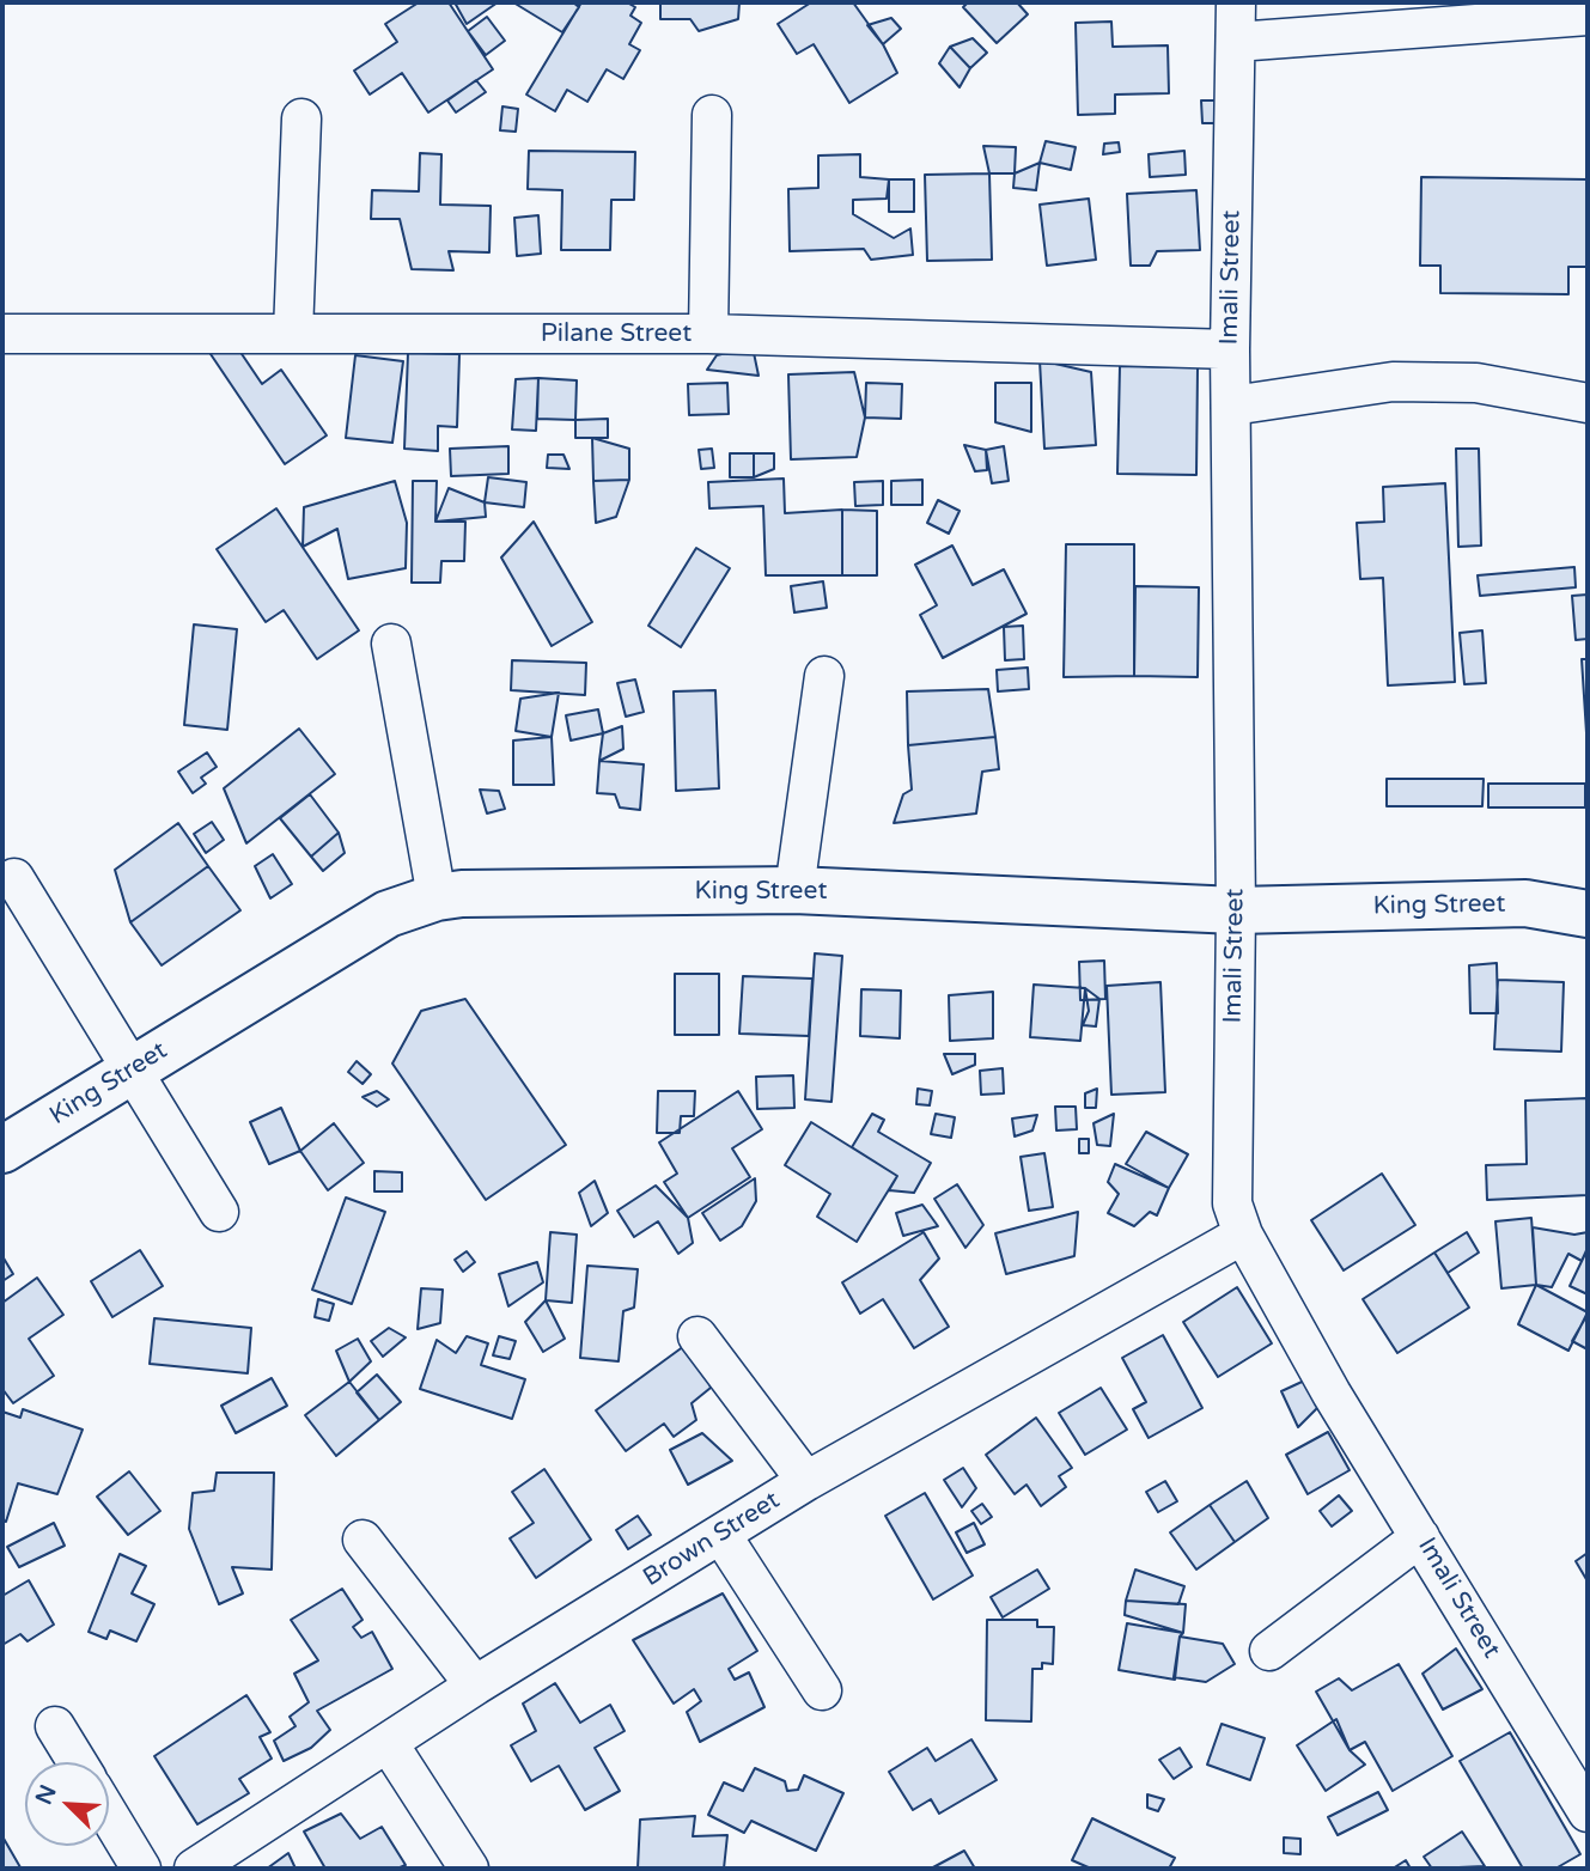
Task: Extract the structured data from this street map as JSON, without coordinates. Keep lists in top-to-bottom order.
{
  "streets": {
    "street": [
      "Imali Street",
      "Pilane Street",
      "King Street",
      "Brown Street"
    ]
  },
  "crossings": [
    ["Imali Street", "Pilane Street"],
    ["Imali Street", "King Street"],
    ["Imali Street", "Brown Street"]
  ],
  "north": "top left"
}
